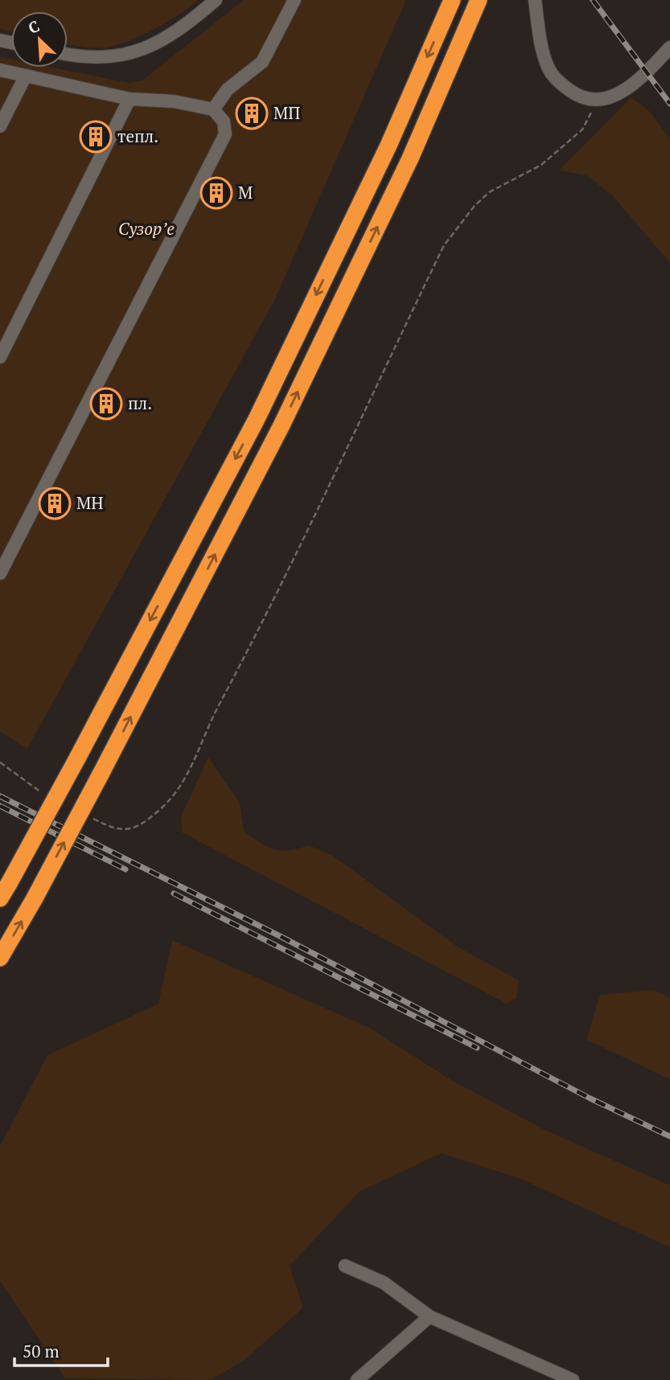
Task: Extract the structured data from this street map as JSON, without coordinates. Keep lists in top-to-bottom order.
{
  "parks": ["Сузорʼе"],
  "places": {
    "building": [
      "МП",
      "тепл.",
      "М",
      "пл.",
      "МН"
    ]
  },
  "scale_bar": "50 m",
  "north": "top left"
}
